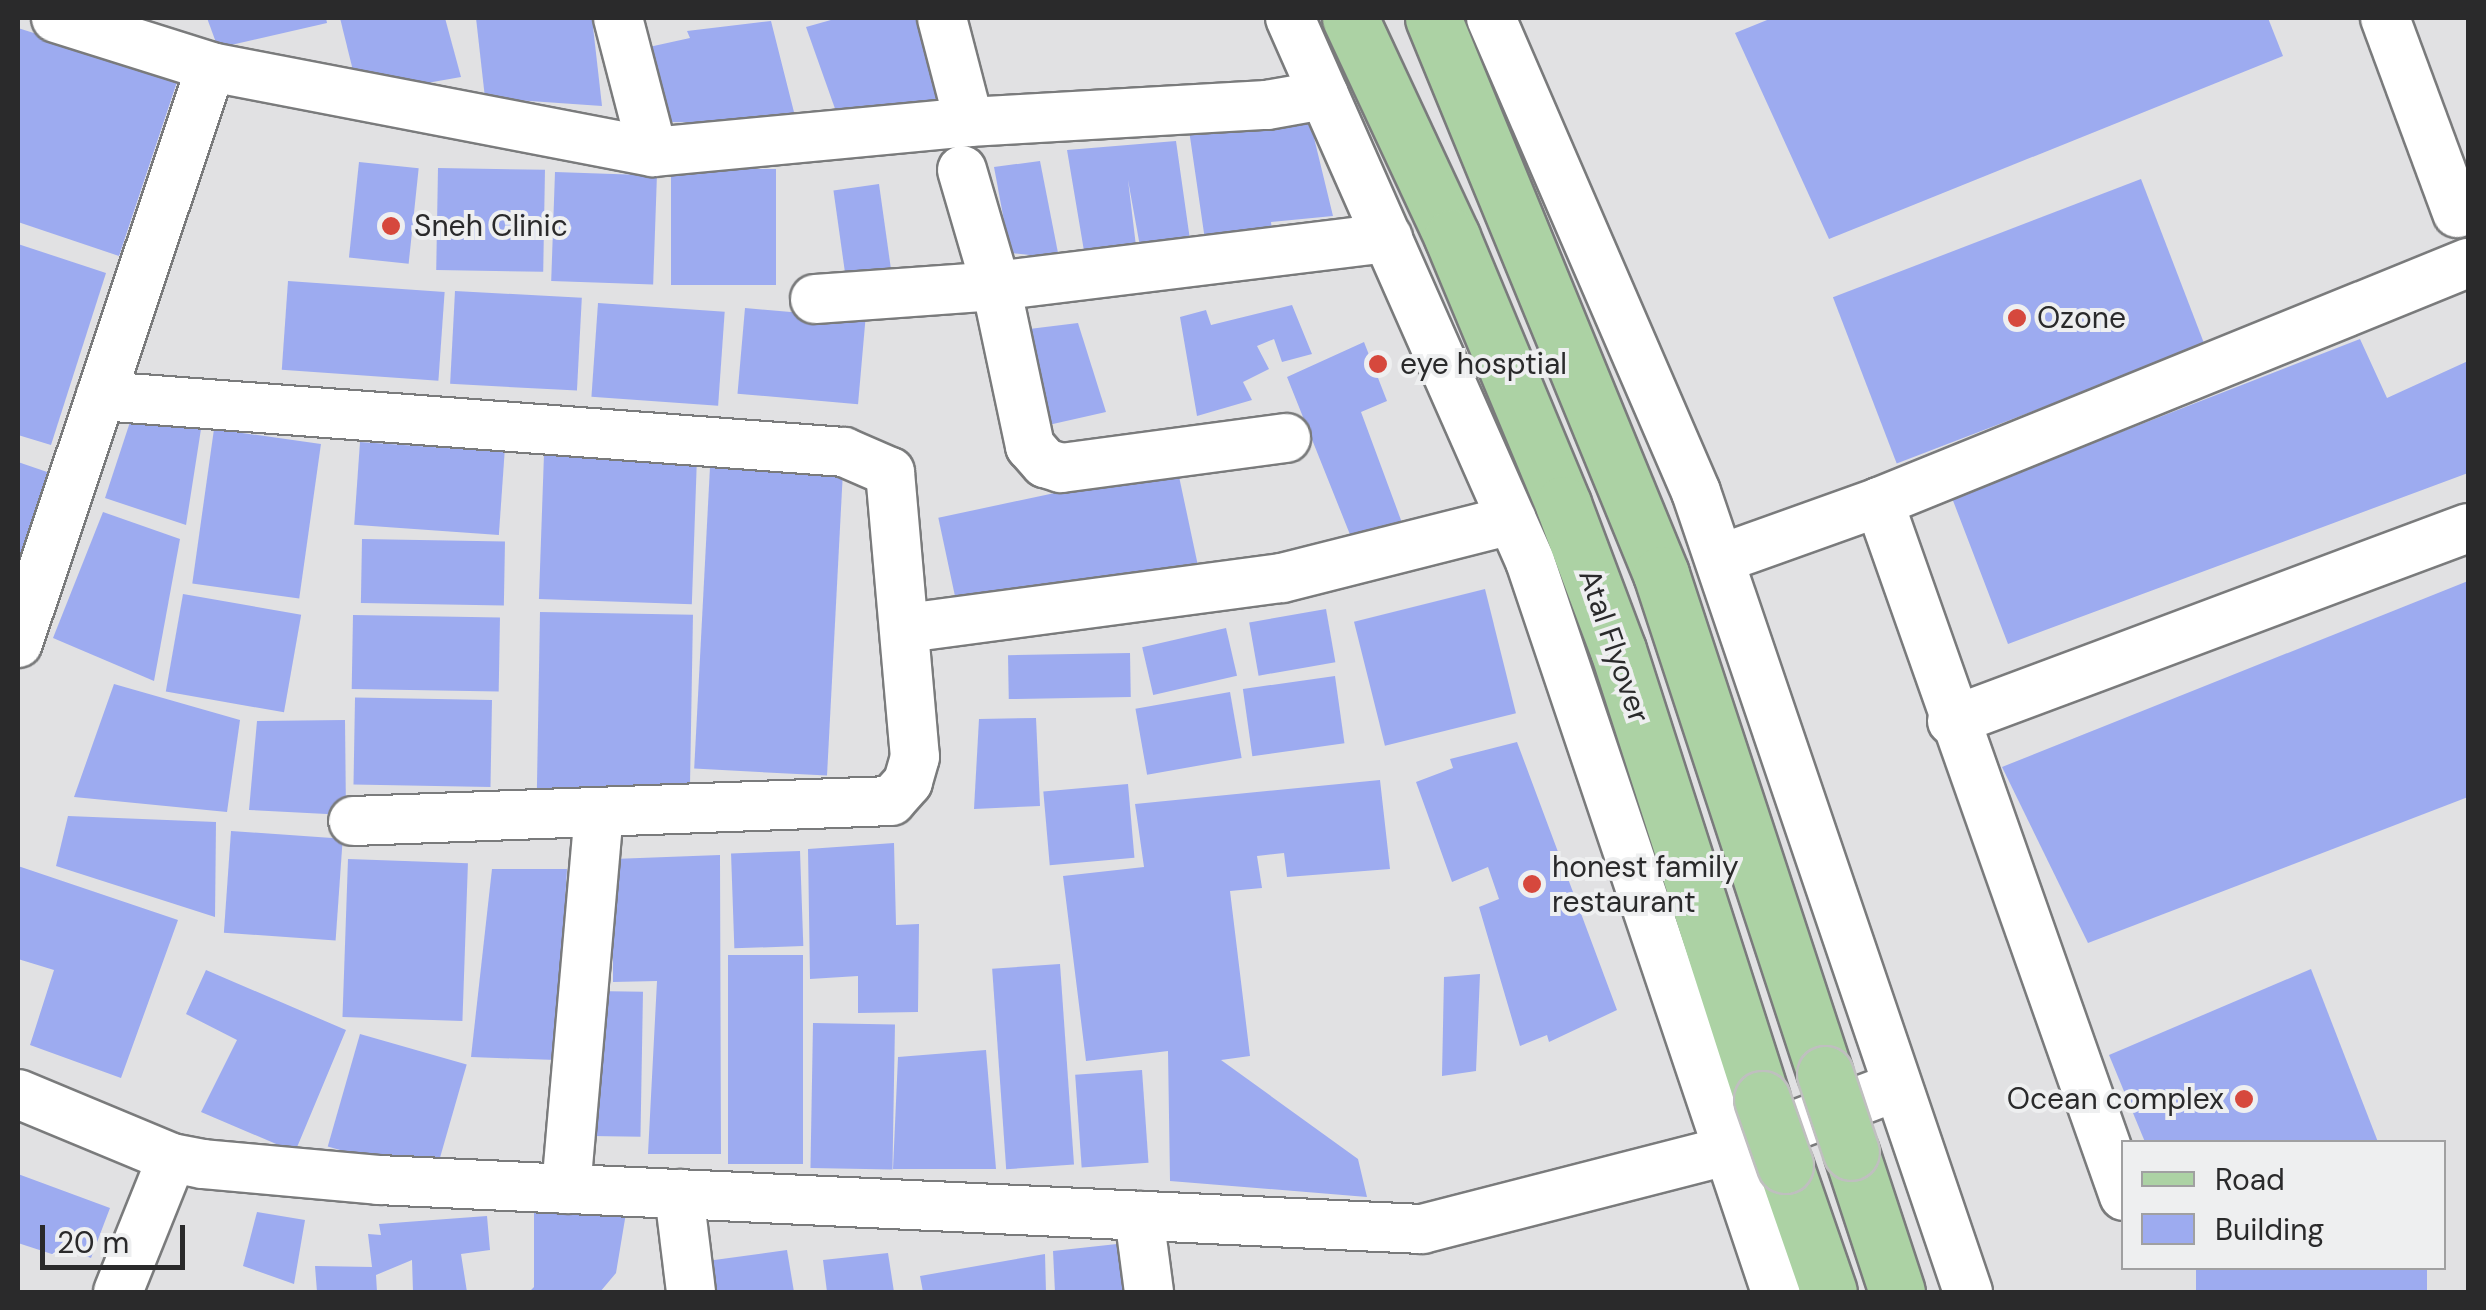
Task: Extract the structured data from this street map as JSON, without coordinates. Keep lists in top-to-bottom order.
{
  "streets": {
    "main road": ["Atal Flyover"]
  },
  "places": [
    "Sneh Clinic",
    "Ozone",
    "eye hosptial",
    "honest family restaurant",
    "Ocean complex"
  ],
  "legend": ["Road", "Building"],
  "scale_bar": "20 m"
}
